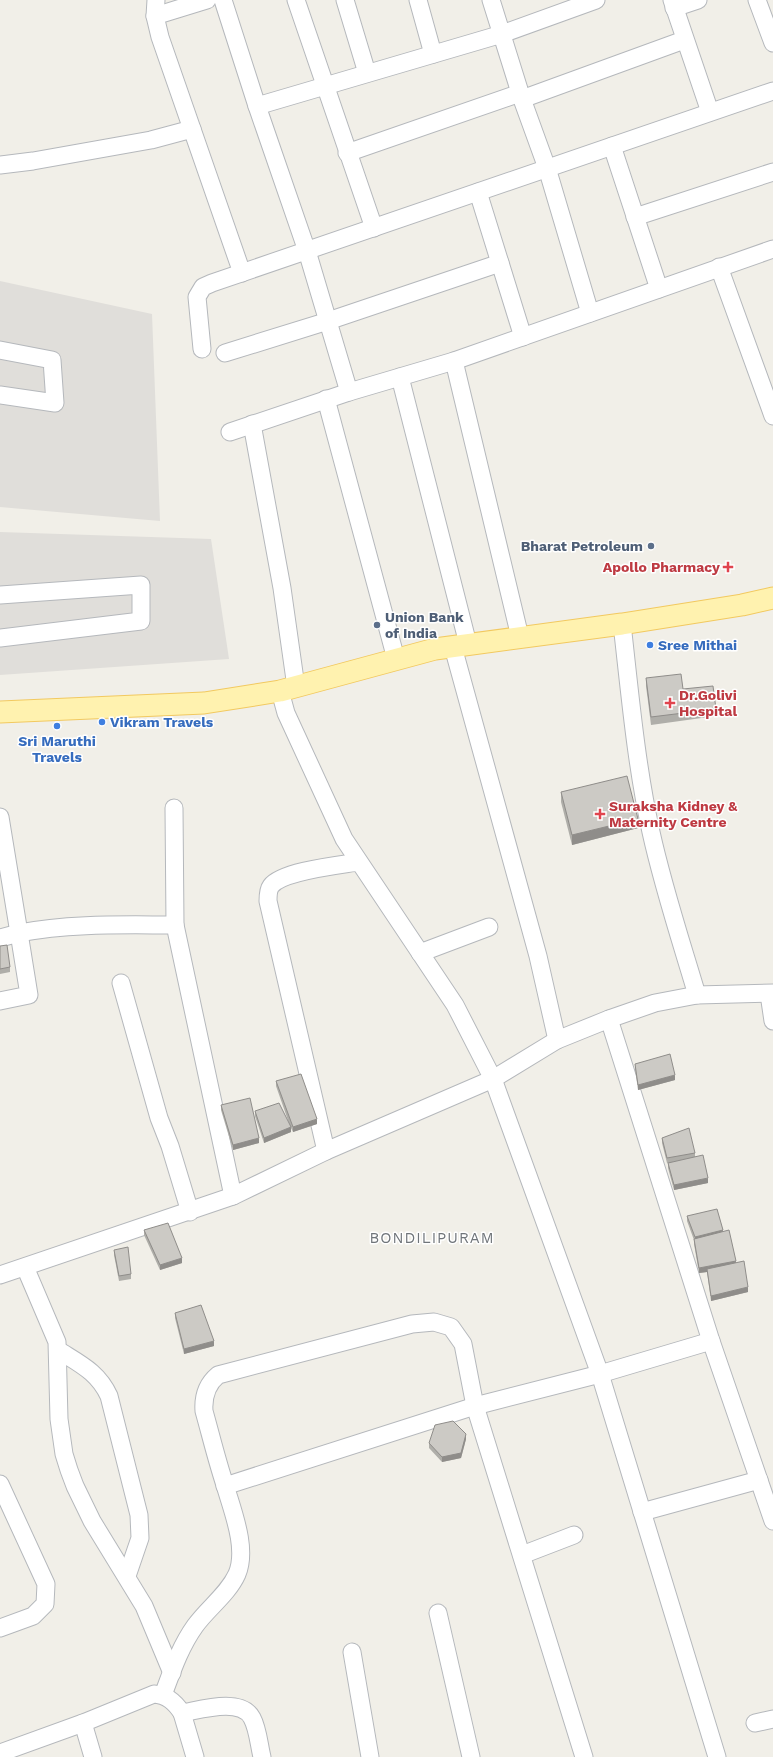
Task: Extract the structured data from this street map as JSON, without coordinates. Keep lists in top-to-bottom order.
{
  "districts": ["BONDILIPURAM"],
  "places": {
    "other": [
      "Bharat Petroleum",
      "Union Bank of India",
      "Sree Mithai",
      "Vikram Travels",
      "Sri Maruthi Travels"
    ],
    "health": ["Apollo Pharmacy", "Dr.Golivi Hospital", "Suraksha Kidney & Maternity Centre"]
  }
}
